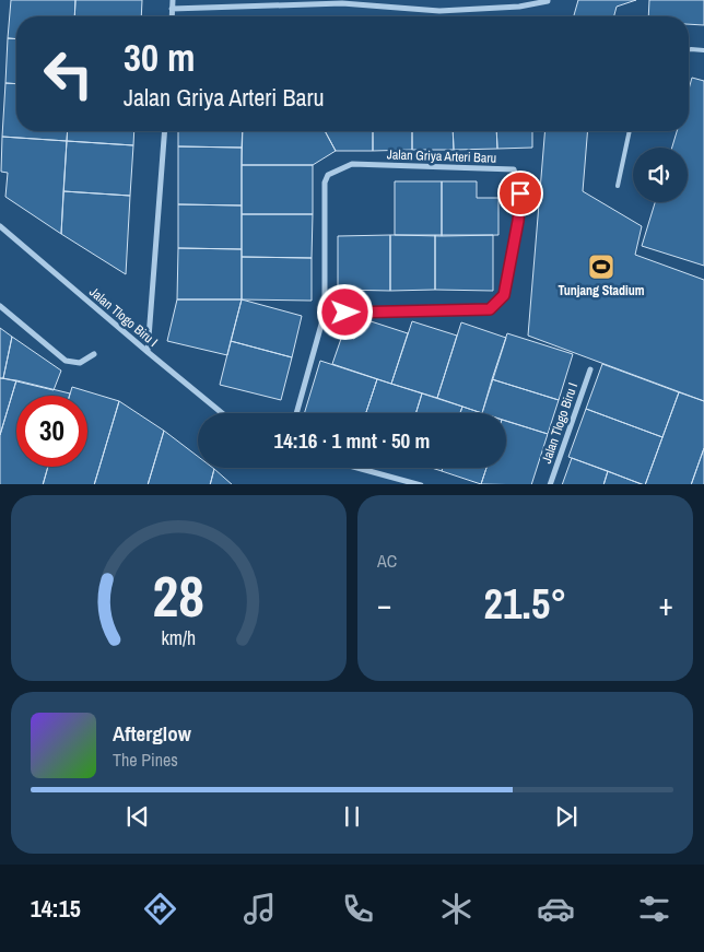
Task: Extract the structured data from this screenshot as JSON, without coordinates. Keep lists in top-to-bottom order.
{
  "streets": {
    "street": ["Jalan Griya Arteri Baru", "Jalan Tlogo Biru I"]
  },
  "places": {
    "sports": ["Tunjang Stadium"]
  },
  "page": {
    "turn": ["30 m", "Jalan Griya Arteri Baru"],
    "limit": "30",
    "trip": "14:16 · 1 mnt · 50 m",
    "tile": "AC",
    "heat": ["−", "21.5°", "+"],
    "song": ["Afterglow", "The Pines"],
    "tabs": "14:15",
    "gauge": ["28", "km/h"]
  }
}
